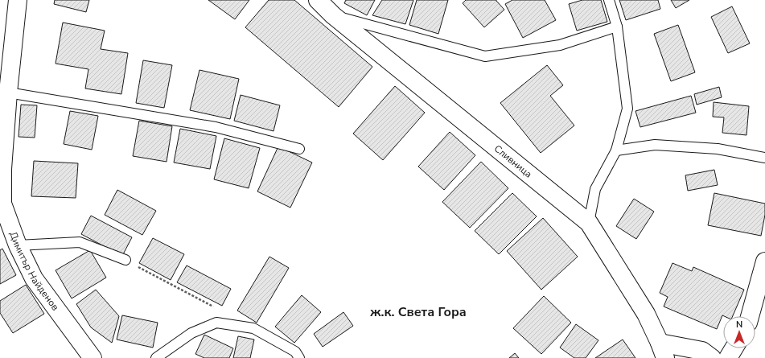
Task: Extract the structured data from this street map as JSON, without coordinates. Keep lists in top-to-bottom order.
{
  "streets": {
    "street": ["Сливница", "Димитър Найденов"]
  },
  "districts": ["ж.к. Света Гора"],
  "north": "top"
}
